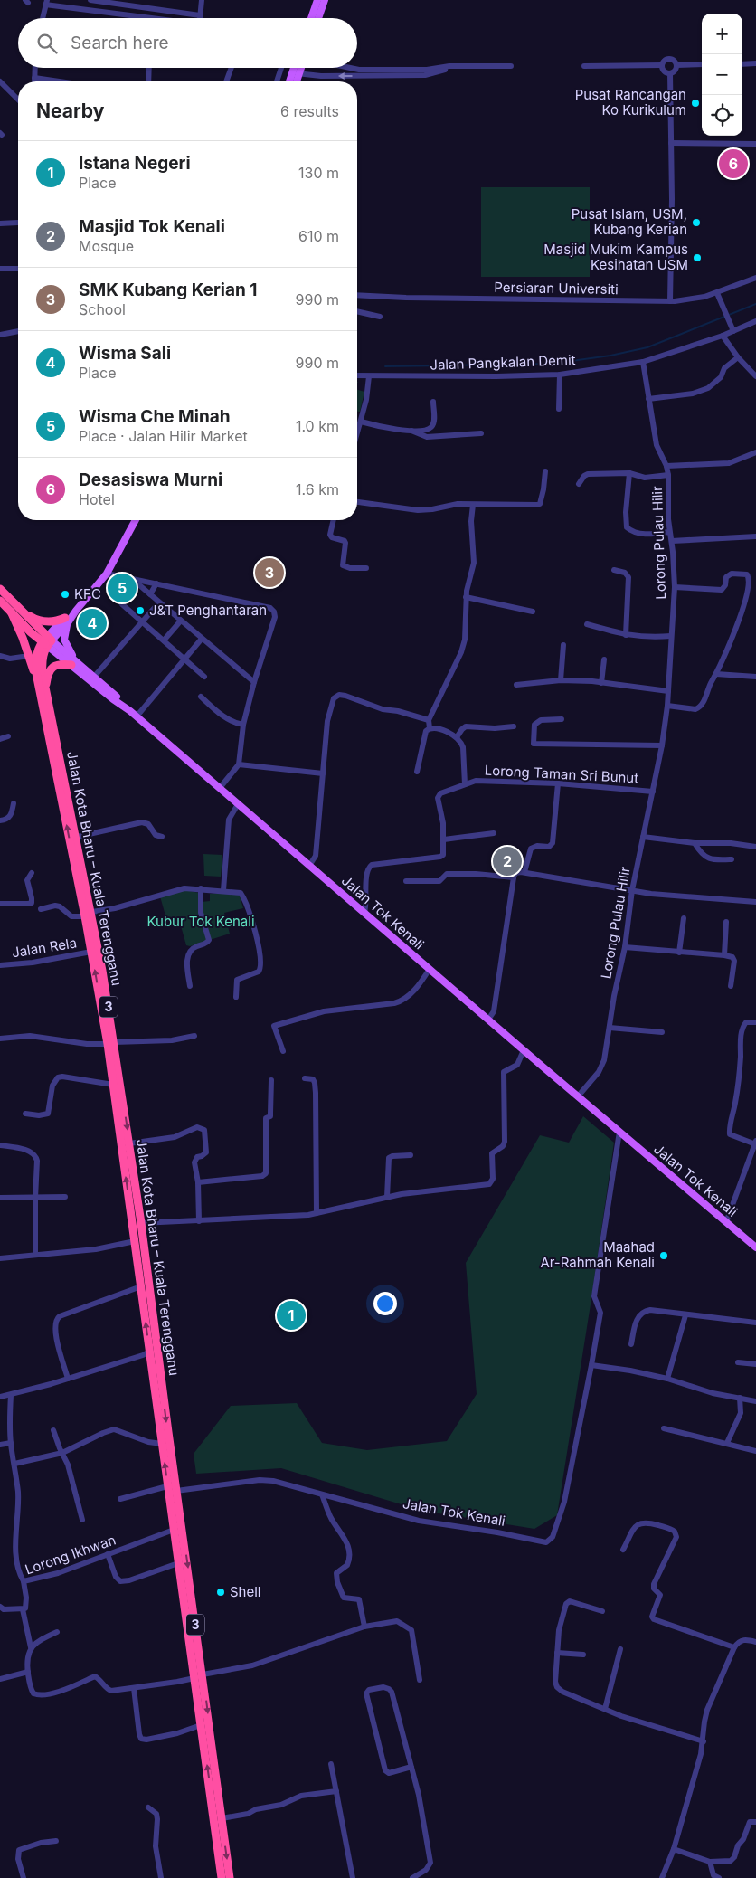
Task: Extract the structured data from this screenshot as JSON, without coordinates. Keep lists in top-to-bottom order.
{
  "streets": {
    "highway": ["Jalan Kota Bharu – Kuala Terengganu", "3"],
    "main road": ["Jalan Tok Kenali"],
    "street": [
      "Persiaran Universiti",
      "Jalan Pangkalan Demit",
      "Lorong Pulau Hilir",
      "Lorong Taman Sri Bunut",
      "Jalan Rela",
      "Lorong Ikhwan"
    ]
  },
  "crossings": [
    ["Jalan Pangkalan Demit", "Lorong Pulau Hilir"],
    ["Lorong Pulau Hilir", "Lorong Taman Sri Bunut"],
    ["Lorong Pulau Hilir", "Jalan Tok Kenali"],
    ["Lorong Taman Sri Bunut", "Jalan Tok Kenali"],
    ["Jalan Kota Bharu – Kuala Terengganu", "Jalan Tok Kenali"],
    ["Jalan Kota Bharu – Kuala Terengganu", "Jalan Rela"],
    ["Jalan Kota Bharu – Kuala Terengganu", "Lorong Ikhwan"]
  ],
  "parks": ["Kubur Tok Kenali"],
  "places": [
    "Pusat Rancangan Ko Kurikulum",
    "Pusat Islam, USM, Kubang Kerian",
    "Masjid Mukim Kampus Kesihatan USM",
    "KFC",
    "J&T Penghantaran",
    "Maahad Ar-Rahmah Kenali",
    "Shell"
  ],
  "page": {
    "map_buttons": ["+", "−"],
    "search": "Search here",
    "heading": ["Nearby", "6 results"],
    "list": [
      {
        "mark": "1",
        "name": "Istana Negeri",
        "note": "Place",
        "value": "130 m"
      },
      {
        "mark": "2",
        "name": "Masjid Tok Kenali",
        "note": "Mosque",
        "value": "610 m"
      },
      {
        "mark": "3",
        "name": "SMK Kubang Kerian 1",
        "note": "School",
        "value": "990 m"
      },
      {
        "mark": "4",
        "name": "Wisma Sali",
        "note": "Place",
        "value": "990 m"
      },
      {
        "mark": "5",
        "name": "Wisma Che Minah",
        "note": "Place · Jalan Hilir Market",
        "value": "1.0 km"
      },
      {
        "mark": "6",
        "name": "Desasiswa Murni",
        "note": "Hotel",
        "value": "1.6 km"
      }
    ],
    "pins": [
      "6",
      "3",
      "5",
      "4",
      "2",
      "1"
    ]
  }
}
